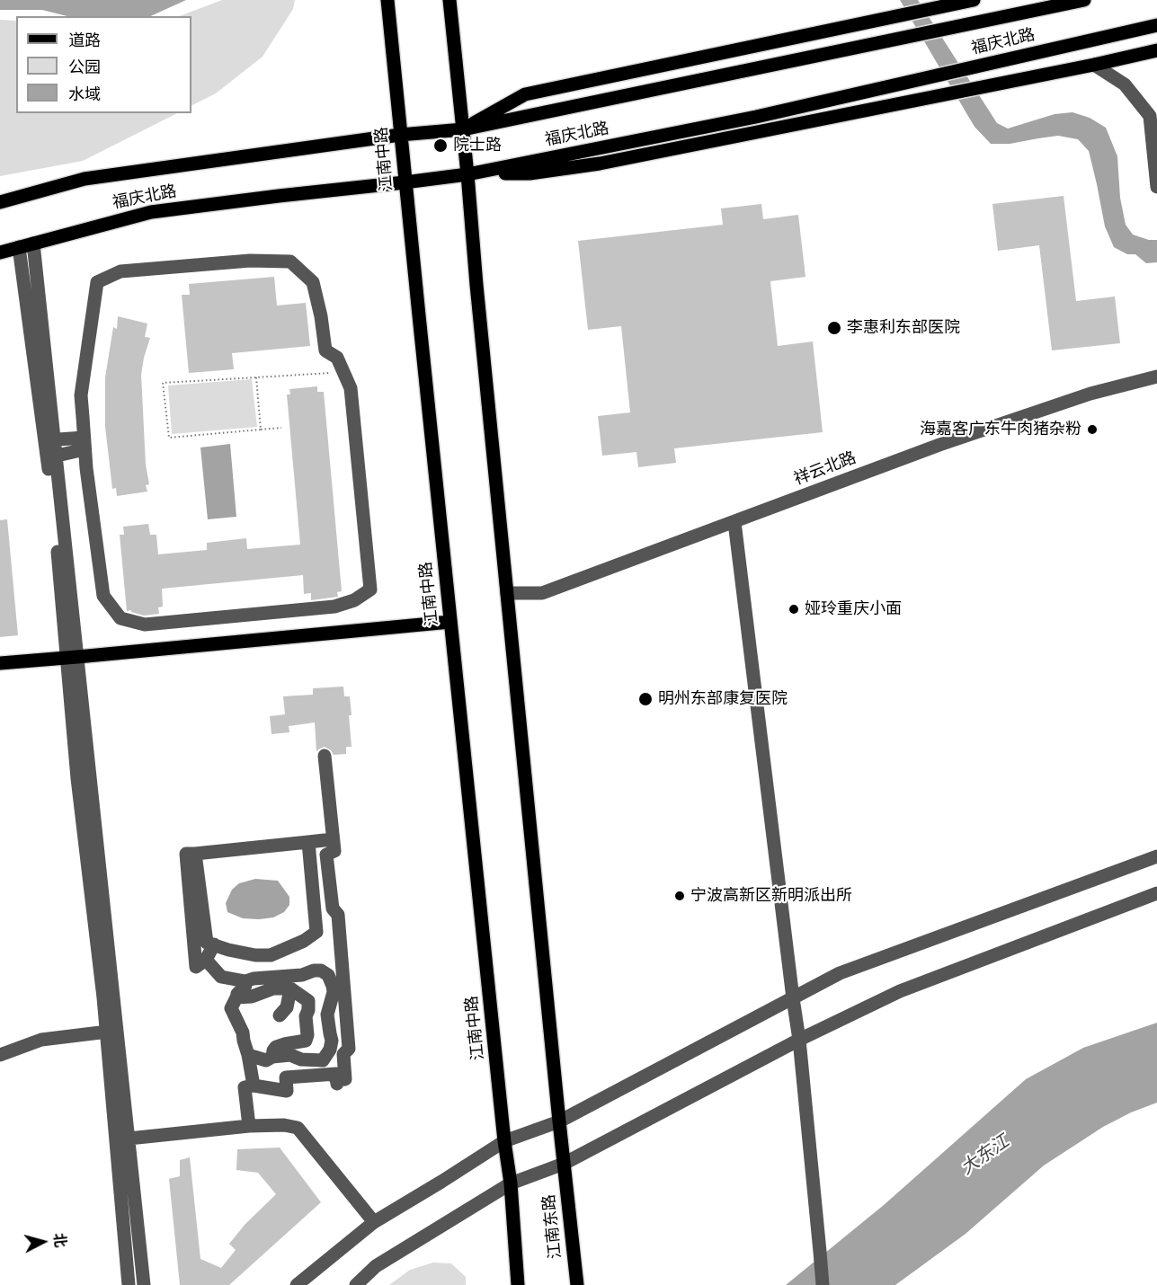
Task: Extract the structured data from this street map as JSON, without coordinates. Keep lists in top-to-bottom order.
{
  "streets": {
    "main road": ["福庆北路", "江南中路", "江南东路"],
    "street": ["祥云北路"]
  },
  "crossings": [
    ["福庆北路", "江南中路"]
  ],
  "water": ["大东江"],
  "places": [
    "院士路",
    "李惠利东部医院",
    "海嘉客广东牛肉猪杂粉",
    "娅玲重庆小面",
    "明州东部康复医院",
    "宁波高新区新明派出所"
  ],
  "legend": ["道路", "公园", "水域"],
  "north": "right"
}
